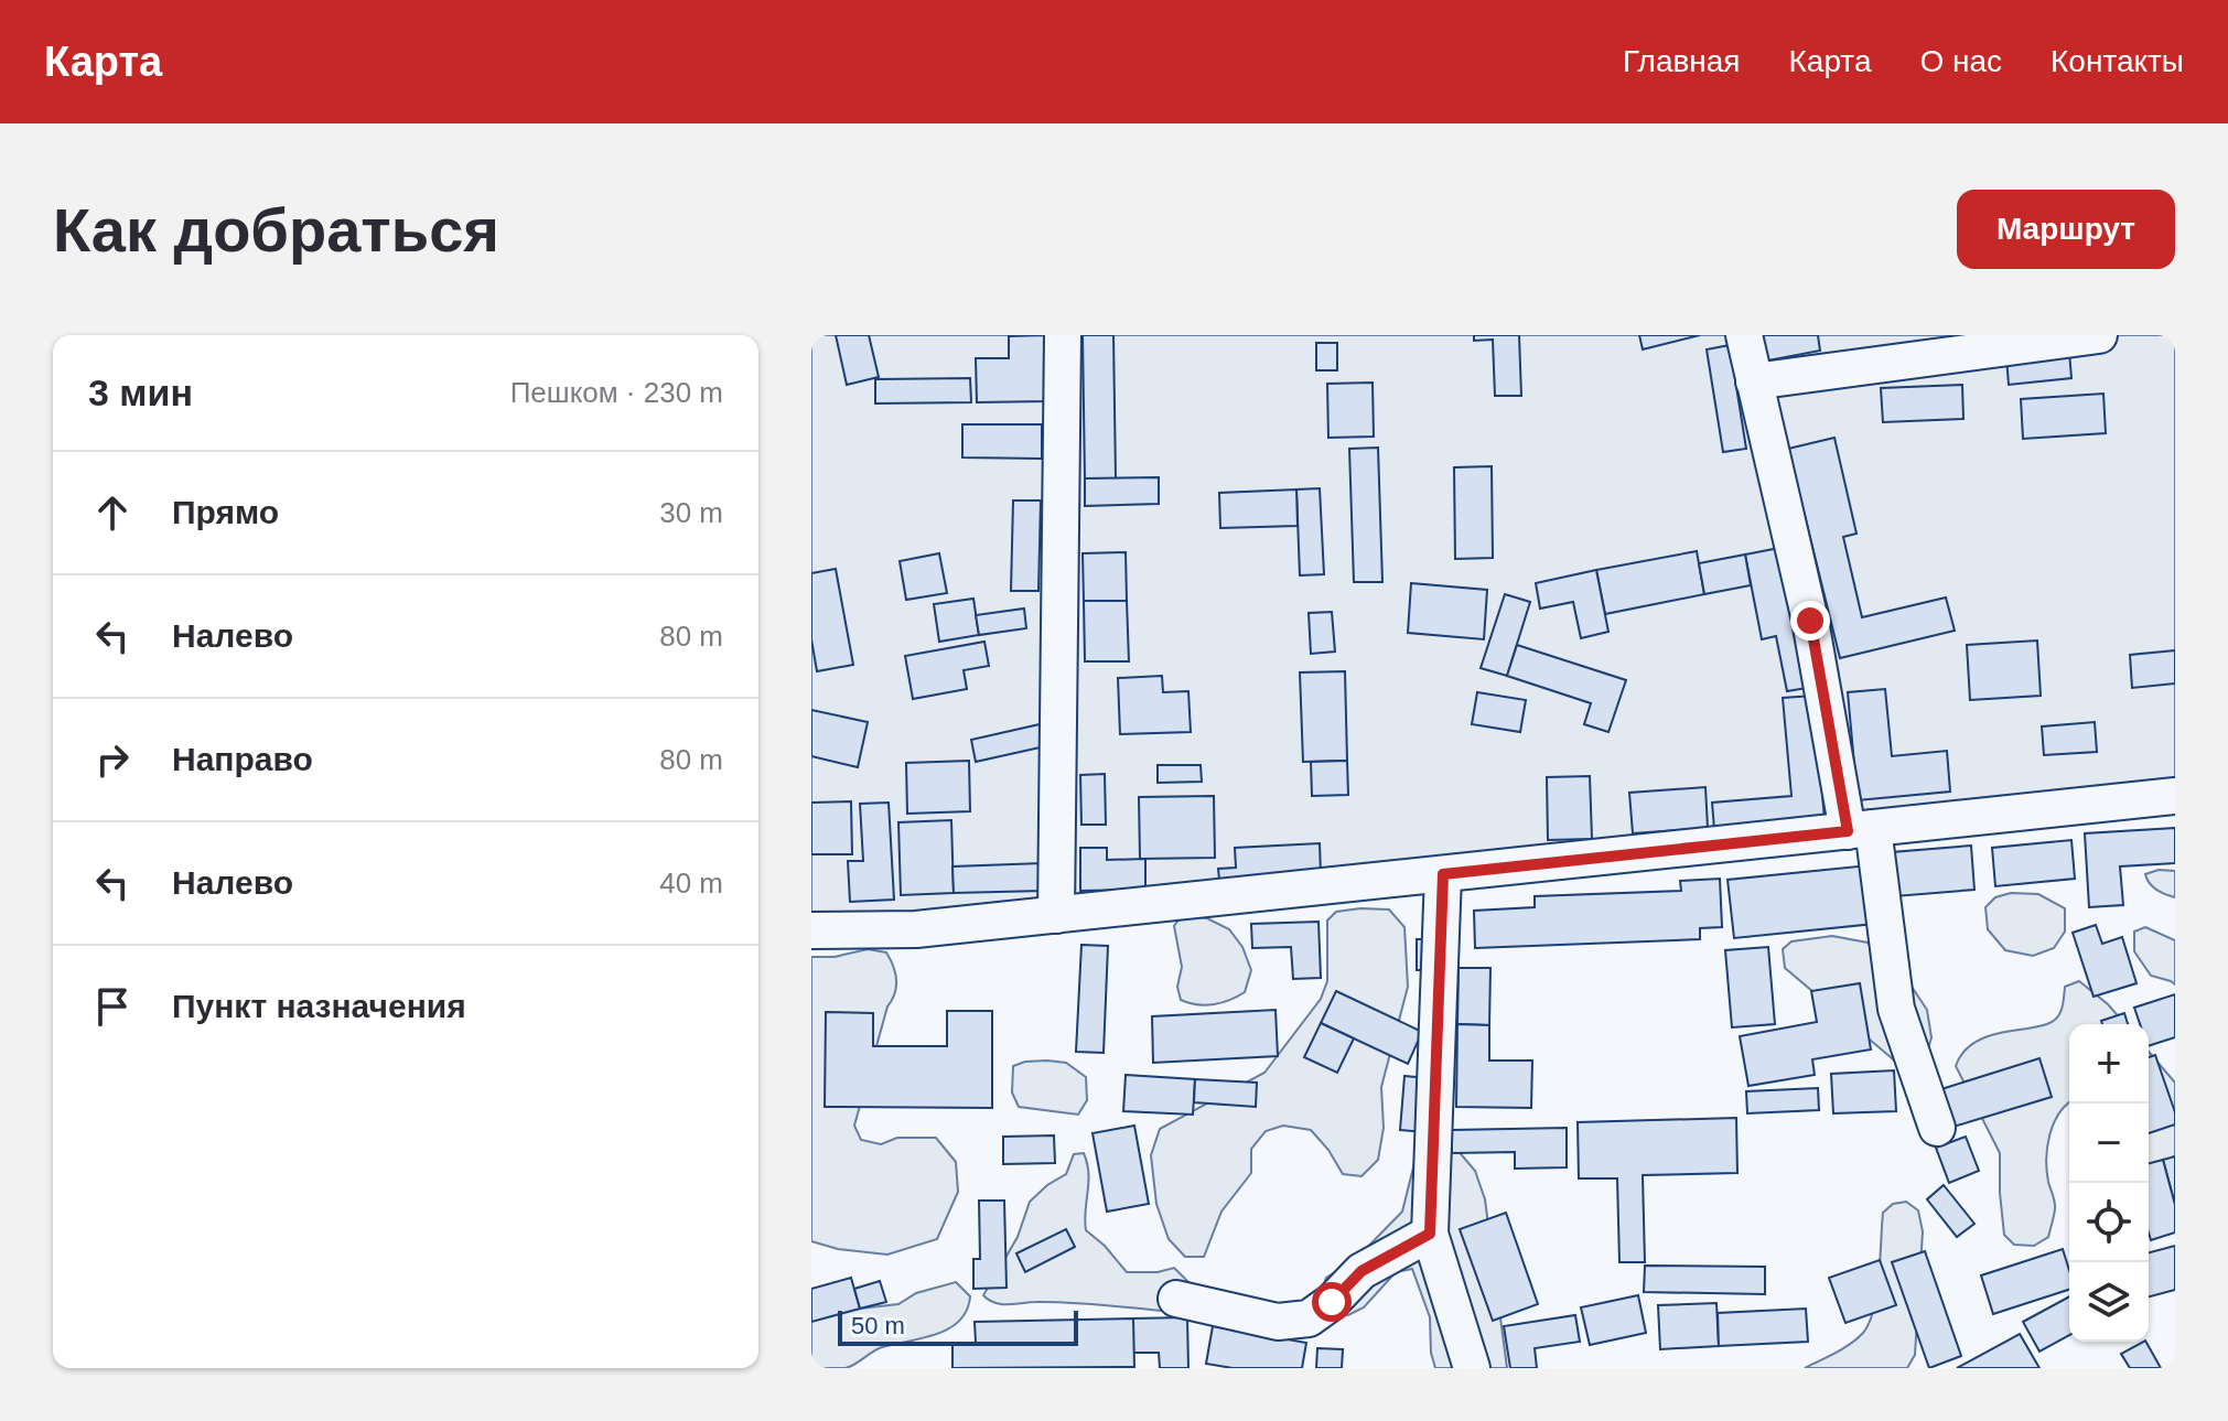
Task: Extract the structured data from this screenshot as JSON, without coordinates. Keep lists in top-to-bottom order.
{
  "scale_bar": "50 m",
  "page": {
    "header": "Карта",
    "nav": [
      "Главная",
      "Карта",
      "О нас",
      "Контакты"
    ],
    "buttons": "Маршрут",
    "title": "Как добраться",
    "heading": ["3 мин", "Пешком · 230 m"],
    "list": [
      ["Прямо", "30 m"],
      ["Налево", "80 m"],
      ["Направо", "80 m"],
      ["Налево", "40 m"],
      "Пункт назначения"
    ],
    "map_buttons": ["+", "−"],
    "scale": "50 m"
  }
}
